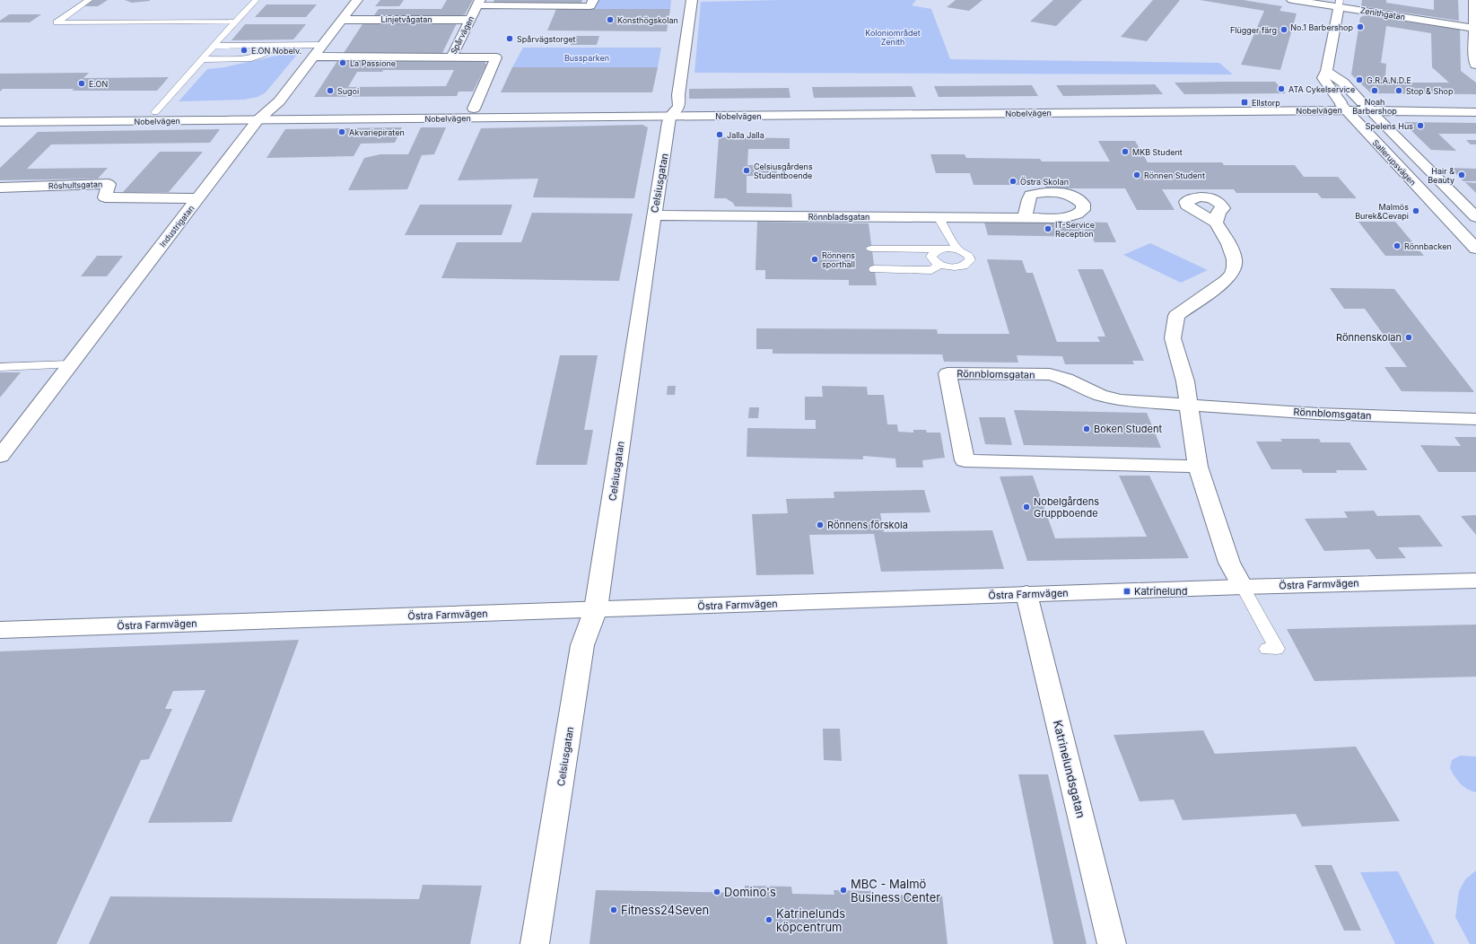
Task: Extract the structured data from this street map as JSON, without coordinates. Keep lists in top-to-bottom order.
{
  "streets": {
    "street": [
      "Zenithgatan",
      "Linjetvågatan",
      "Spårvägen",
      "Nobelvägen",
      "Sallerupsvägen",
      "Celsiusgatan",
      "Röshultsgatan",
      "Rönnbladsgatan",
      "Industrigatan",
      "Rönnblomsgatan",
      "Östra Farmvägen",
      "Katrinelundsgatan"
    ]
  },
  "crossings": [
    ["Zenithgatan", "Sallerupsvägen"],
    ["Linjetvågatan", "Spårvägen"],
    ["Linjetvågatan", "Industrigatan"],
    ["Spårvägen", "Nobelvägen"],
    ["Nobelvägen", "Sallerupsvägen"],
    ["Nobelvägen", "Celsiusgatan"],
    ["Nobelvägen", "Industrigatan"],
    ["Celsiusgatan", "Rönnbladsgatan"],
    ["Celsiusgatan", "Östra Farmvägen"],
    ["Röshultsgatan", "Industrigatan"],
    ["Östra Farmvägen", "Katrinelundsgatan"]
  ],
  "parks": ["Koloniområdet Zenith", "Bussparken"],
  "places": {
    "other": [
      "Konsthögskolan",
      "No.1 Barbershop",
      "Flügger färg",
      "Spårvägstorget",
      "E.ON Nobelv.",
      "La Passione",
      "G.R.A.N.D.E",
      "E.ON",
      "ATA Cykelservice",
      "Sugoi",
      "Noah Barbershop",
      "Stop & Shop",
      "Spelens Hus",
      "Akvariepiraten",
      "Jalla Jalla",
      "MKB Student",
      "Celsiusgårdens Studentboende",
      "Rönnen Student",
      "Hair & Beauty",
      "Östra Skolan",
      "Malmös Burek&Cevapi",
      "IT-Service Reception",
      "Rönnbacken",
      "Rönnens sporthall",
      "Rönnenskolan",
      "Boken Student",
      "Nobelgårdens Gruppboende",
      "Rönnens förskola",
      "MBC - Malmö Business Center",
      "Domino's",
      "Fitness24Seven",
      "Katrinelunds köpcentrum"
    ],
    "transit": ["Ellstorp", "Katrinelund"]
  }
}
